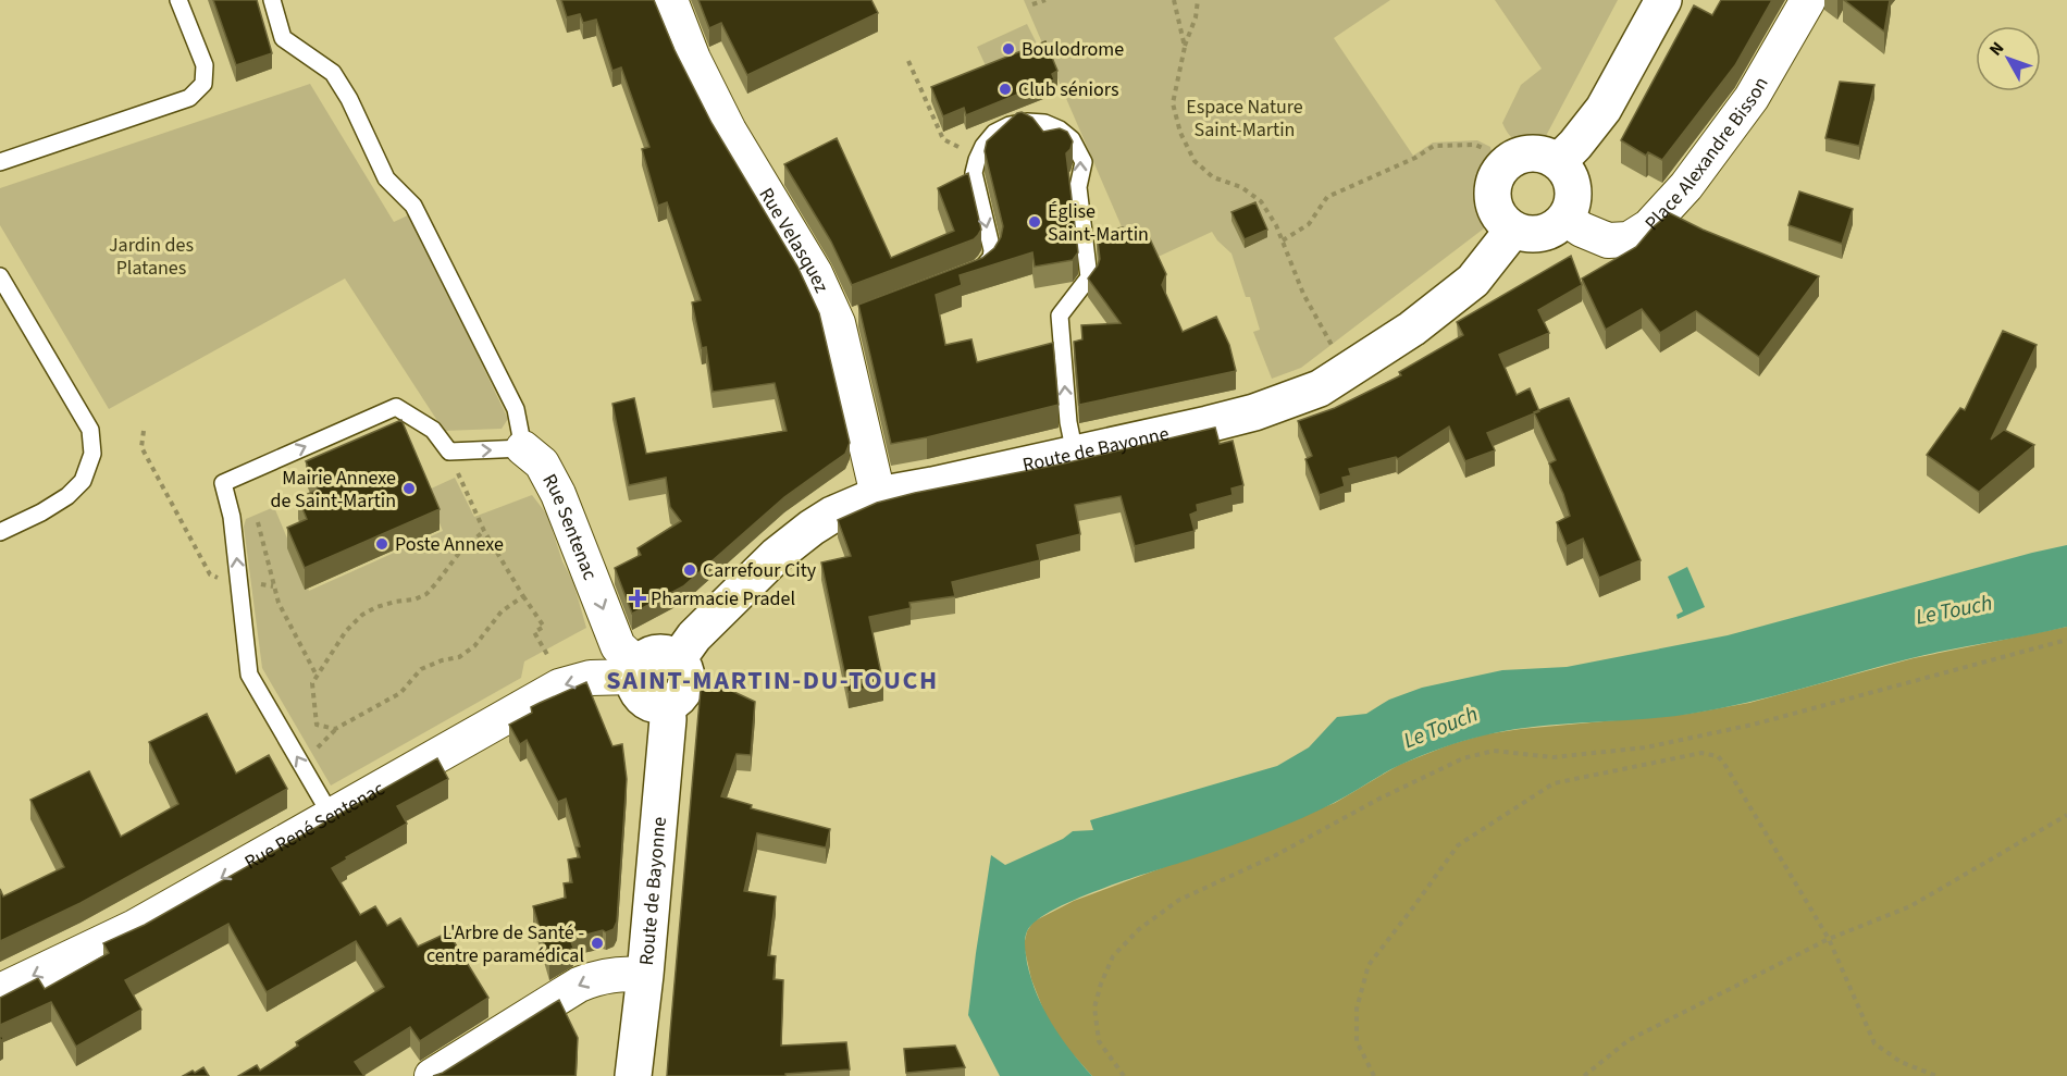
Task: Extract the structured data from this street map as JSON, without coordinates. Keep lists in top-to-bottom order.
{
  "streets": {
    "street": [
      "Place Alexandre Bisson",
      "Rue Velasquez",
      "Route de Bayonne",
      "Rue Sentenac",
      "Rue René Sentenac"
    ]
  },
  "crossings": [
    ["Place Alexandre Bisson", "Route de Bayonne"],
    ["Rue Velasquez", "Route de Bayonne"],
    ["Route de Bayonne", "Rue Sentenac"],
    ["Route de Bayonne", "Rue René Sentenac"],
    ["Rue Sentenac", "Rue René Sentenac"]
  ],
  "one_way": ["Rue Sentenac"],
  "districts": ["SAINT-MARTIN-DU-TOUCH"],
  "water": ["Le Touch"],
  "parks": ["Espace Nature Saint-Martin", "Jardin des Platanes"],
  "places": {
    "other": [
      "Boulodrome",
      "Club séniors",
      "Église Saint-Martin",
      "Mairie Annexe de Saint-Martin",
      "Poste Annexe",
      "Carrefour City",
      "L'Arbre de Santé - centre paramédical"
    ],
    "health": ["Pharmacie Pradel"]
  },
  "north": "top left"
}
